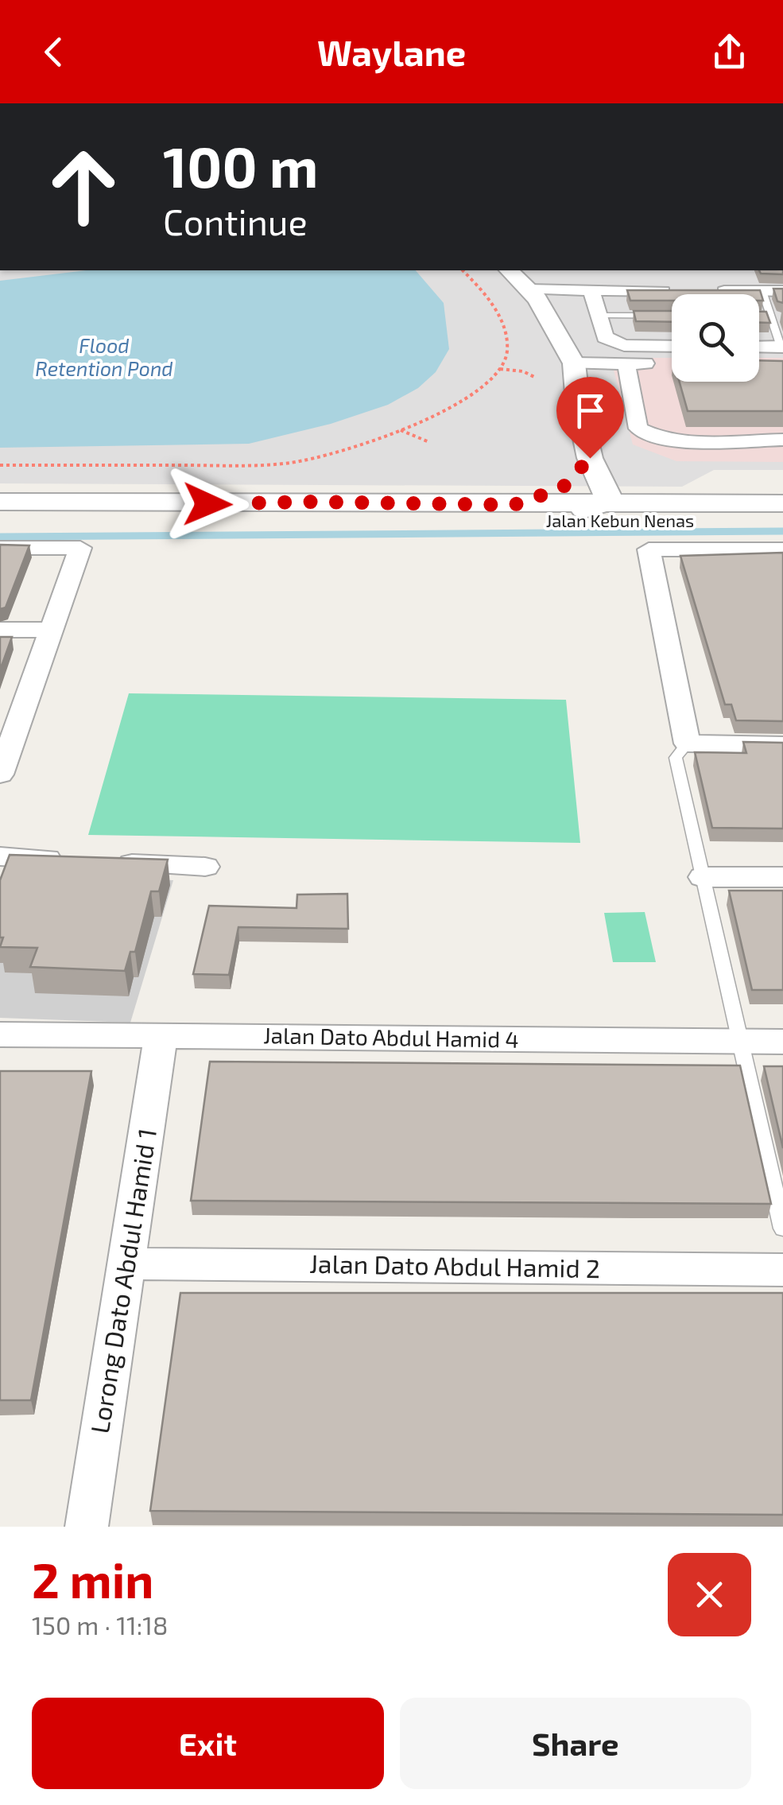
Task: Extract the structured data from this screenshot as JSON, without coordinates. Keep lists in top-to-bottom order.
{
  "streets": {
    "street": [
      "Jalan Kebun Nenas",
      "Jalan Dato Abdul Hamid 4",
      "Jalan Dato Abdul Hamid 2",
      "Lorong Dato Abdul Hamid 1"
    ]
  },
  "crossings": [
    ["Jalan Dato Abdul Hamid 4", "Lorong Dato Abdul Hamid 1"],
    ["Jalan Dato Abdul Hamid 2", "Lorong Dato Abdul Hamid 1"]
  ],
  "water": ["Flood Retention Pond"],
  "page": {
    "header": "Waylane",
    "turn": ["100 m", "Continue"],
    "heading": ["2 min", "150 m · 11:18"],
    "buttons": ["Exit", "Share"]
  }
}
